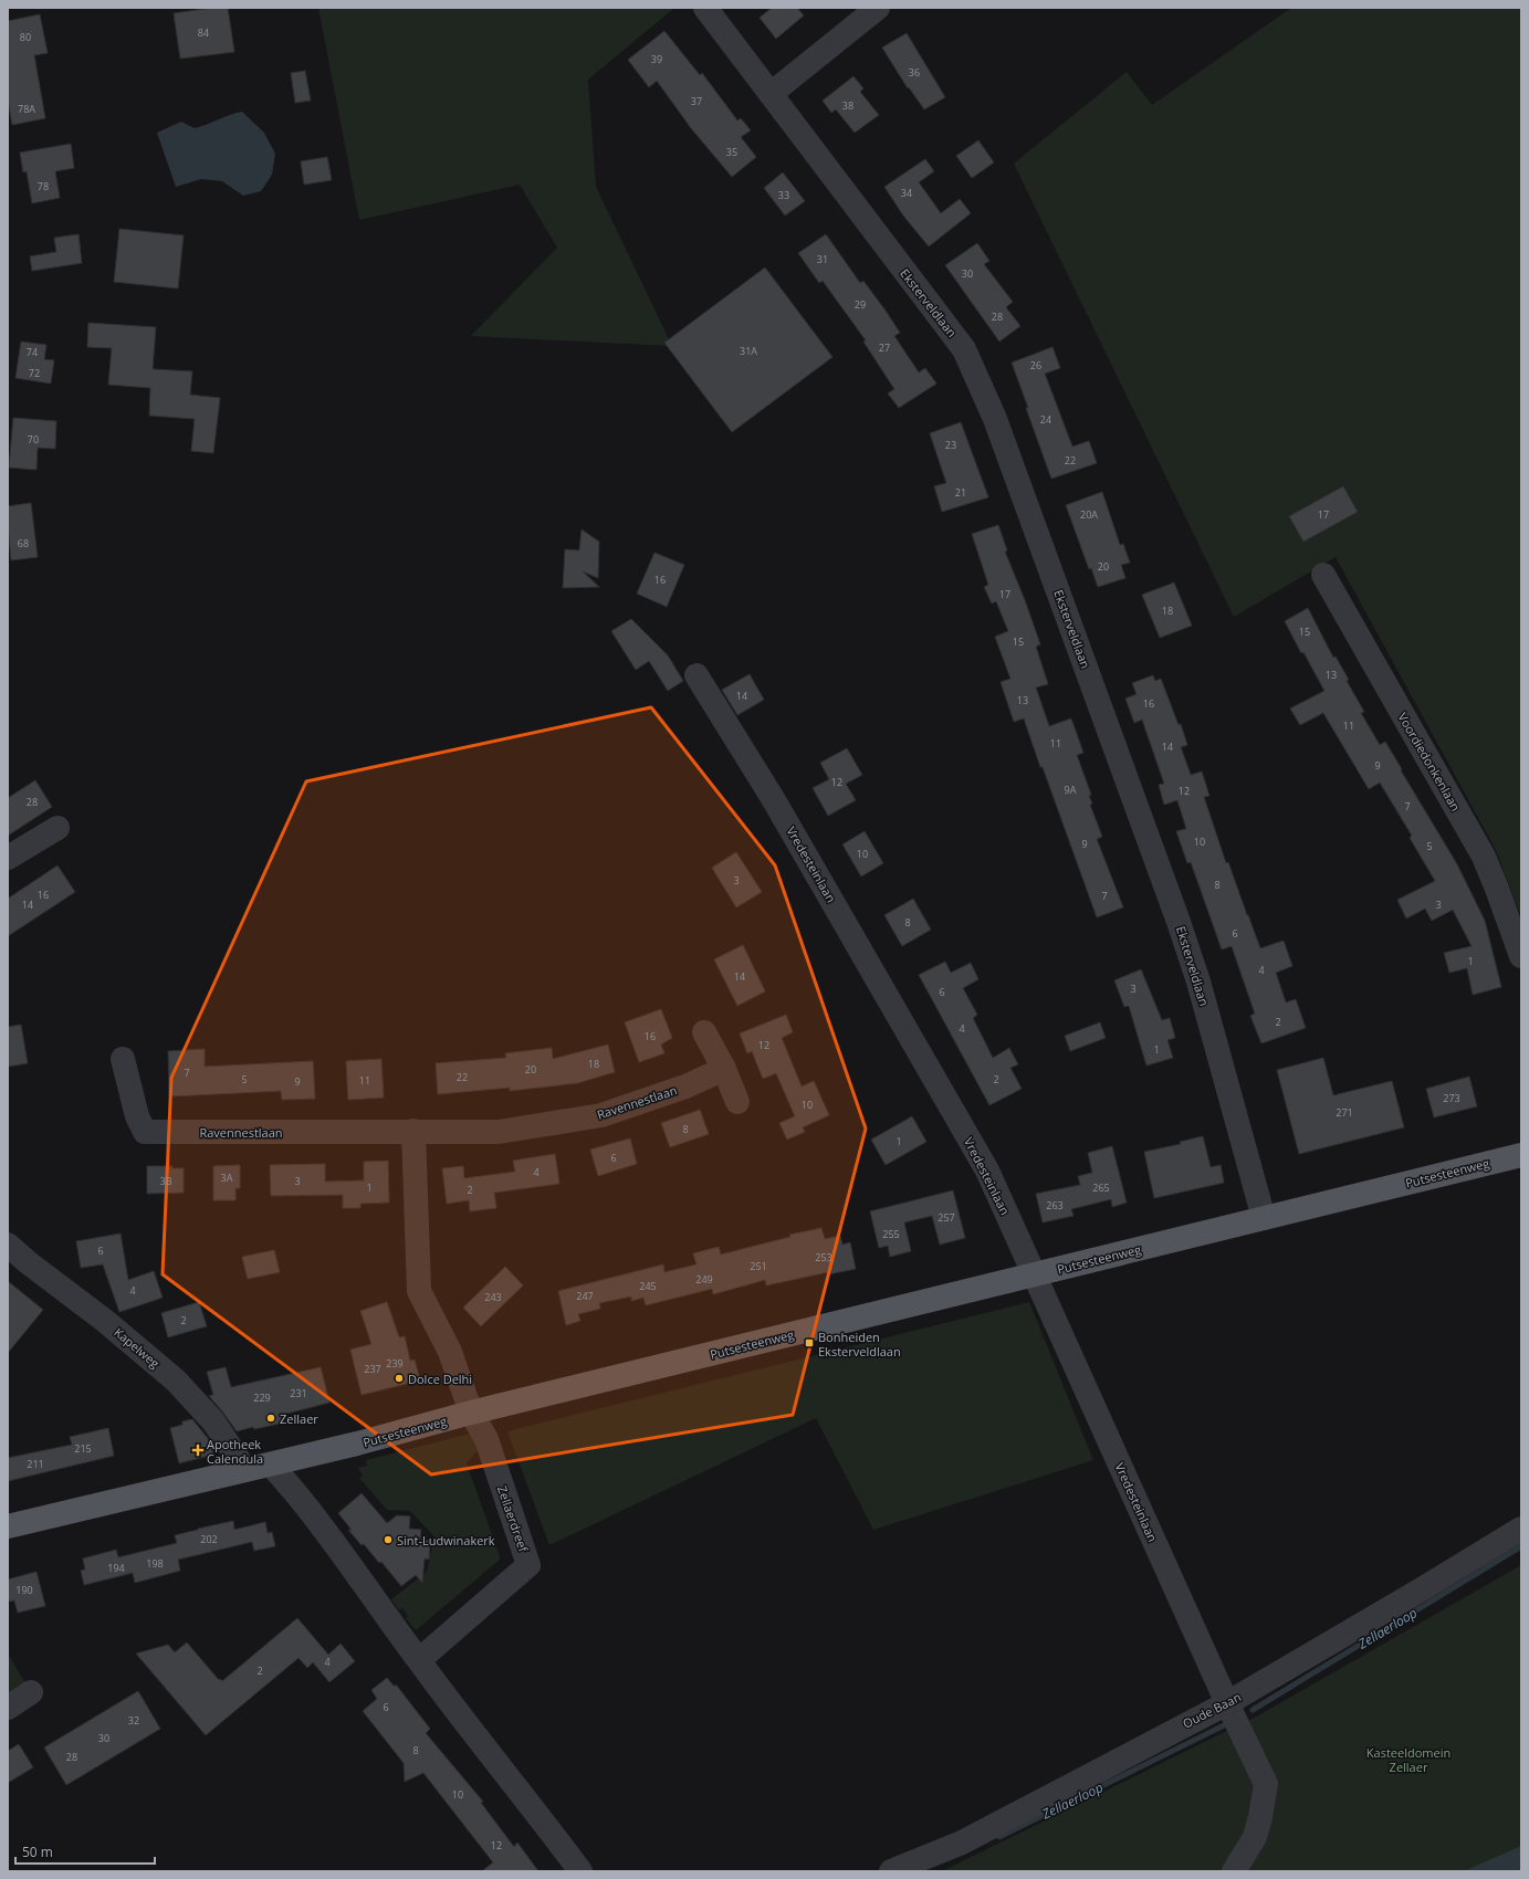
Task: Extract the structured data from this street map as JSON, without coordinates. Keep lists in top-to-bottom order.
{
  "streets": {
    "main road": ["Putsesteenweg"],
    "street": [
      "Eksterveldlaan",
      "Voordiedonkenlaan",
      "Vredesteinlaan",
      "Ravennestlaan",
      "Kapelweg",
      "Zellaerdreef",
      "Oude Baan"
    ]
  },
  "crossings": [
    ["Eksterveldlaan", "Putsesteenweg"],
    ["Vredesteinlaan", "Putsesteenweg"],
    ["Vredesteinlaan", "Oude Baan"],
    ["Putsesteenweg", "Kapelweg"],
    ["Putsesteenweg", "Zellaerdreef"]
  ],
  "water": ["Zellaerloop"],
  "parks": ["Kasteeldomein Zellaer"],
  "places": {
    "transit": ["Bonheiden Eksterveldlaan"],
    "other": ["Dolce Delhi", "Zellaer", "Sint-Ludwinakerk"],
    "health": ["Apotheek Calendula"]
  },
  "house_numbers": [
    "84",
    "80",
    "39",
    "36",
    "37",
    "38",
    "78A",
    "35",
    "78",
    "34",
    "33",
    "31",
    "30",
    "29",
    "28",
    "27",
    "31A",
    "74",
    "26",
    "72",
    "24",
    "70",
    "23",
    "22",
    "21",
    "20A",
    "17",
    "68",
    "20",
    "16",
    "17",
    "18",
    "15",
    "15",
    "13",
    "14",
    "13",
    "16",
    "11",
    "11",
    "14",
    "9",
    "12",
    "9A",
    "12",
    "28",
    "7",
    "10",
    "9",
    "5",
    "10",
    "3",
    "8",
    "16",
    "7",
    "14",
    "3",
    "8",
    "6",
    "1",
    "4",
    "14",
    "3",
    "6",
    "2",
    "4",
    "16",
    "12",
    "1",
    "18",
    "20",
    "7",
    "22",
    "5",
    "2",
    "11",
    "9",
    "273",
    "10",
    "271",
    "8",
    "1",
    "6",
    "4",
    "3A",
    "3B",
    "3",
    "1",
    "265",
    "2",
    "263",
    "257",
    "255",
    "6",
    "253",
    "251",
    "249",
    "245",
    "4",
    "247",
    "243",
    "2",
    "239",
    "237",
    "231",
    "229",
    "215",
    "211",
    "202",
    "198",
    "194",
    "190",
    "4",
    "2",
    "6",
    "32",
    "30",
    "8",
    "28",
    "10",
    "12"
  ],
  "scale_bar": "50 m"
}
